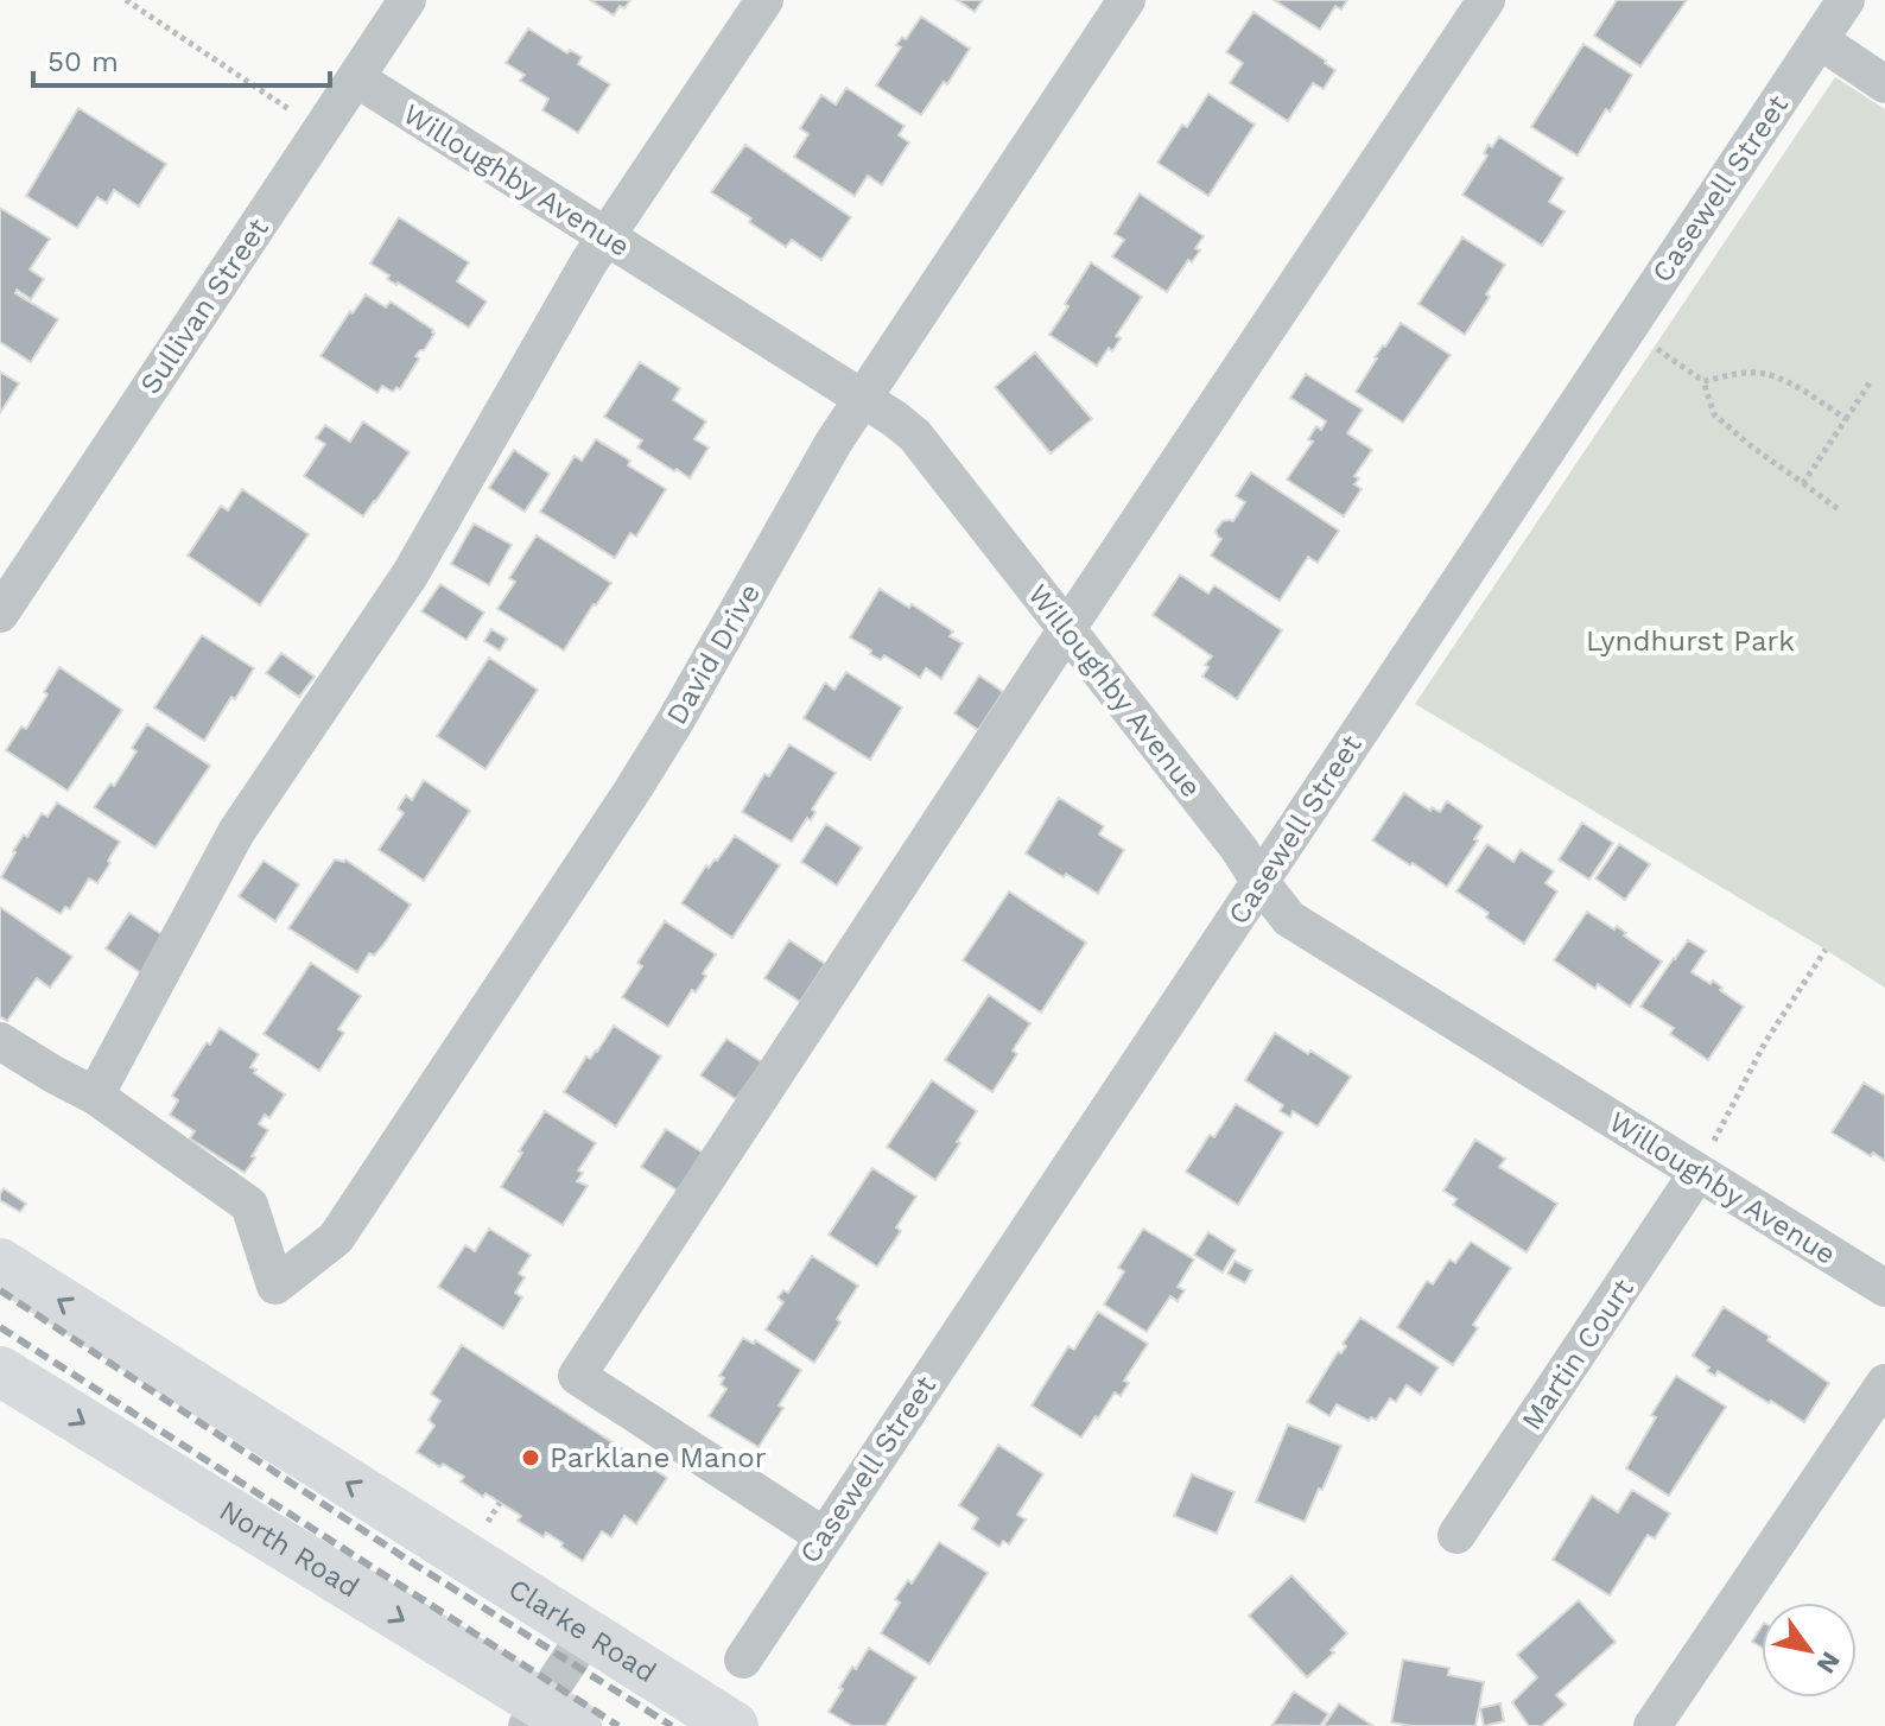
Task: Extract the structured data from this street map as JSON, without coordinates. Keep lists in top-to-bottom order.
{
  "streets": {
    "main road": ["North Road", "Clarke Road"],
    "street": [
      "Willoughby Avenue",
      "Casewell Street",
      "Sullivan Street",
      "David Drive",
      "Martin Court"
    ]
  },
  "crossings": [
    ["Willoughby Avenue", "Casewell Street"],
    ["Willoughby Avenue", "Sullivan Street"],
    ["Willoughby Avenue", "David Drive"],
    ["Willoughby Avenue", "Martin Court"]
  ],
  "one_way": ["North Road", "Clarke Road"],
  "parks": ["Lyndhurst Park"],
  "places": ["Parklane Manor"],
  "scale_bar": "50 m",
  "north": "bottom right"
}
